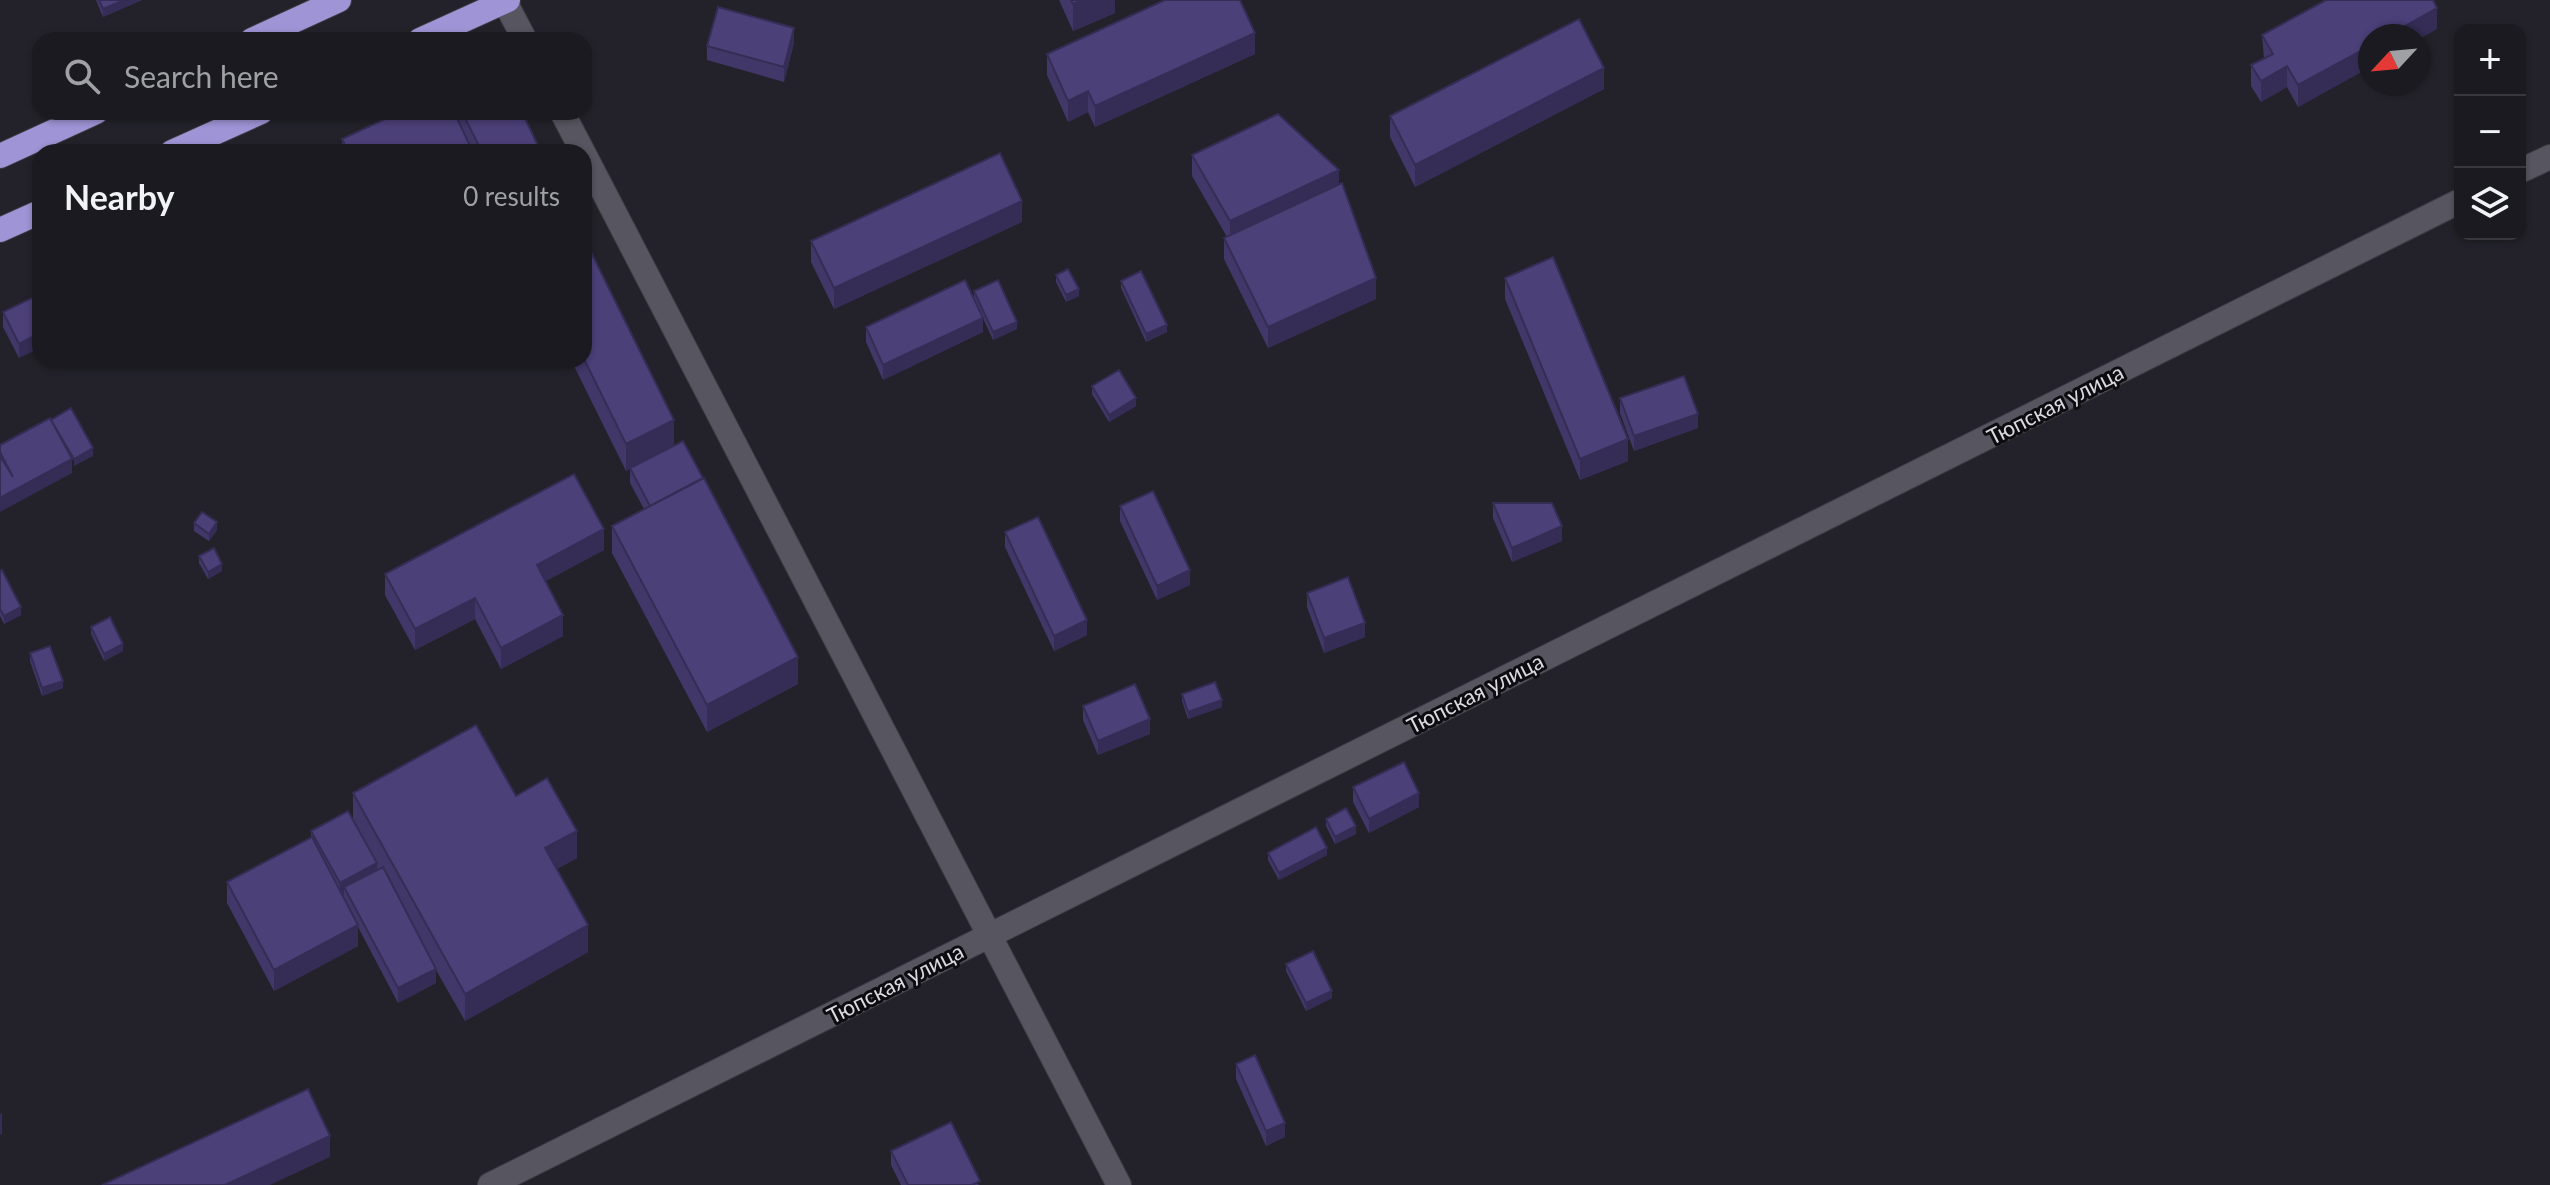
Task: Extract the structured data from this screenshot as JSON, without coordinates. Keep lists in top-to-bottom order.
{
  "streets": {
    "street": ["Тюпская улица"]
  },
  "north": "bottom left",
  "page": {
    "map_buttons": ["+", "−"],
    "search": "Search here",
    "heading": ["Nearby", "0 results"]
  }
}
